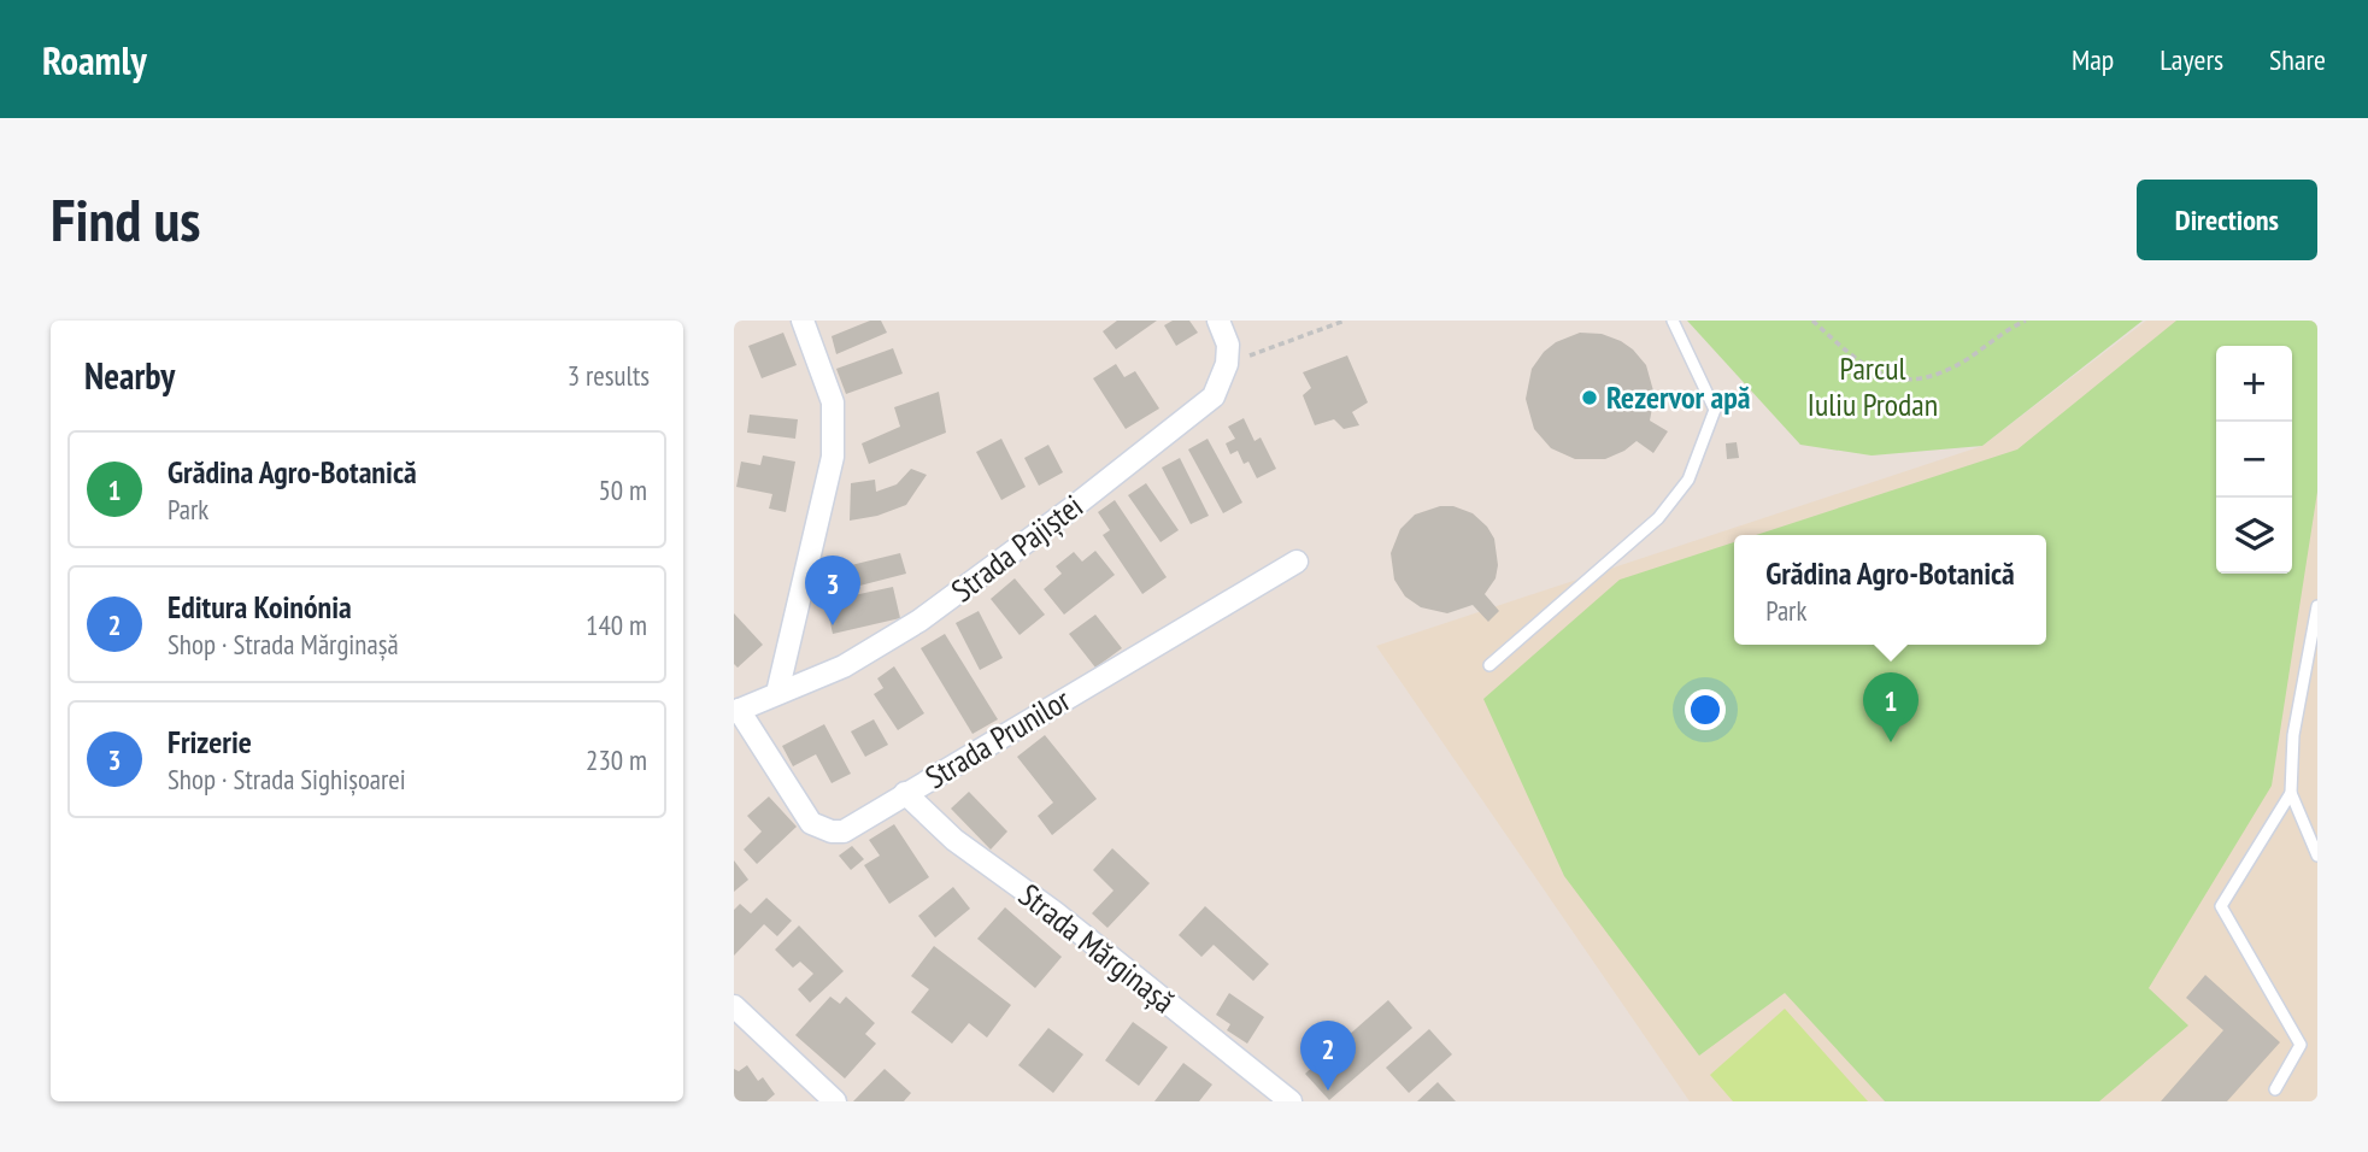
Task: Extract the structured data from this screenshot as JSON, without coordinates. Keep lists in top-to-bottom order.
{
  "streets": {
    "street": ["Strada Pajiștei", "Strada Prunilor", "Strada Mărginașă"]
  },
  "crossings": [
    ["Strada Pajiștei", "Strada Prunilor"],
    ["Strada Prunilor", "Strada Mărginașă"]
  ],
  "parks": ["Parcul Iuliu Prodan"],
  "places": ["Rezervor apă"],
  "page": {
    "header": "Roamly",
    "nav": ["Map", "Layers", "Share"],
    "buttons": "Directions",
    "title": "Find us",
    "heading": ["Nearby", "3 results"],
    "map_buttons": ["+", "−"],
    "list": [
      {
        "mark": "1",
        "name": "Grădina Agro-Botanică",
        "note": "Park",
        "value": "50 m"
      },
      {
        "mark": "2",
        "name": "Editura Koinónia",
        "note": "Shop · Strada Mărginașă",
        "value": "140 m"
      },
      {
        "mark": "3",
        "name": "Frizerie",
        "note": "Shop · Strada Sighișoarei",
        "value": "230 m"
      }
    ],
    "popup": ["Grădina Agro-Botanică", "Park"],
    "pins": ["3", "1", "2"]
  }
}
